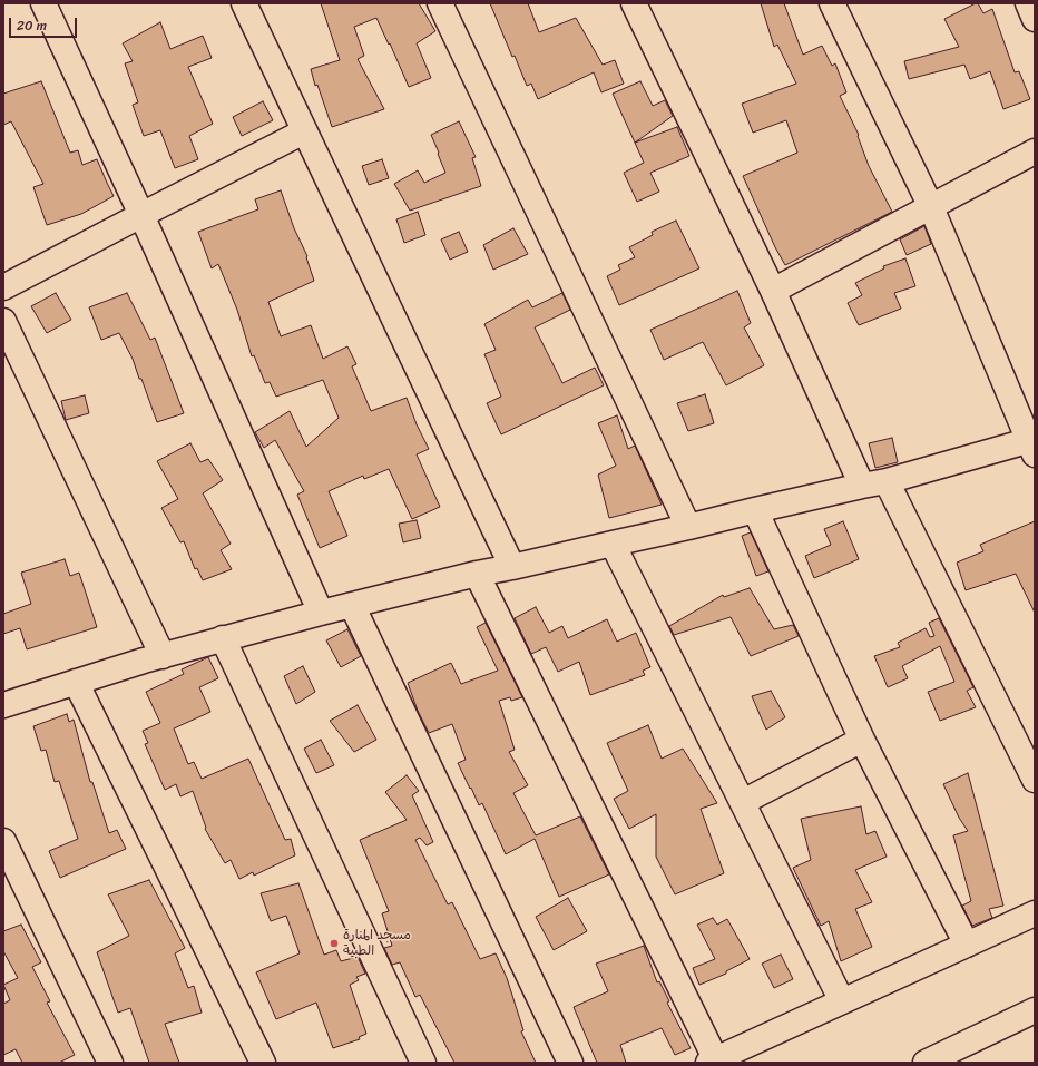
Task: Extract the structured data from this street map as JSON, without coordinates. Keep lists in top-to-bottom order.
{
  "places": ["مسجد المنارة الطبية"],
  "scale_bar": "20 m"
}
